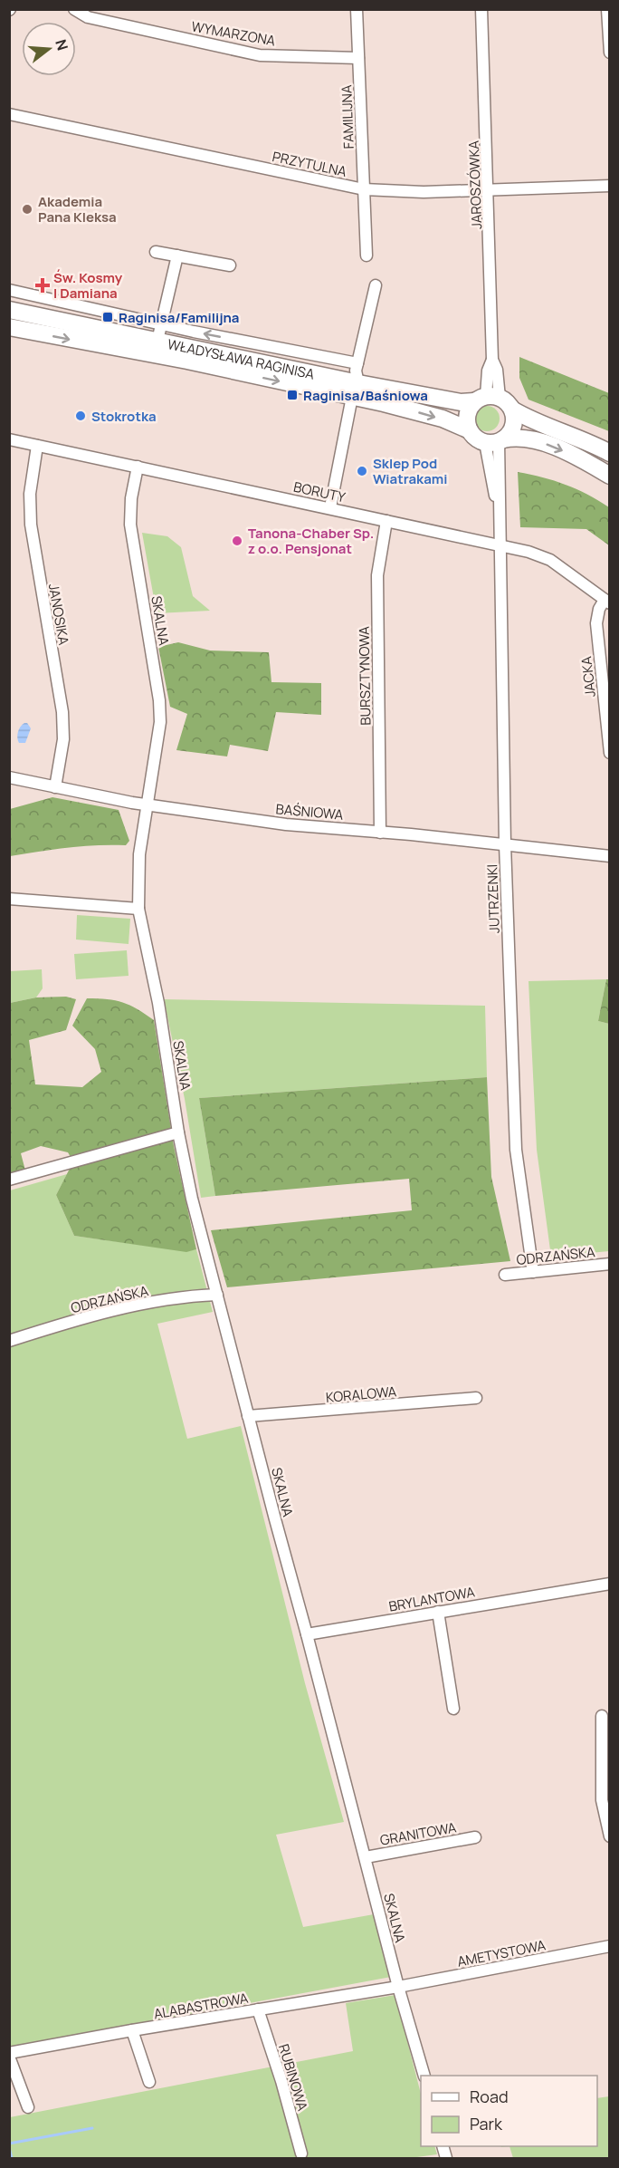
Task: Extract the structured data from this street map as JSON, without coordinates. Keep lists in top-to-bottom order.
{
  "streets": {
    "main road": ["WŁADYSŁAWA RAGINISA"],
    "street": [
      "WYMARZONA",
      "FAMILIJNA",
      "PRZYTULNA",
      "JAROSZÓWKA",
      "BORUTY",
      "JANOSIKA",
      "SKALNA",
      "BURSZTYNOWA",
      "JACKA",
      "BAŚNIOWA",
      "JUTRZENKI",
      "ODRZAŃSKA",
      "KORALOWA",
      "BRYLANTOWA",
      "GRANITOWA",
      "AMETYSTOWA",
      "ALABASTROWA",
      "RUBINOWA"
    ]
  },
  "crossings": [
    ["WYMARZONA", "FAMILIJNA"],
    ["FAMILIJNA", "PRZYTULNA"],
    ["PRZYTULNA", "JAROSZÓWKA"],
    ["JAROSZÓWKA", "WŁADYSŁAWA RAGINISA"],
    ["JAROSZÓWKA", "JUTRZENKI"],
    ["WŁADYSŁAWA RAGINISA", "JUTRZENKI"],
    ["BORUTY", "JANOSIKA"],
    ["BORUTY", "SKALNA"],
    ["BORUTY", "BURSZTYNOWA"],
    ["BORUTY", "JACKA"],
    ["BORUTY", "JUTRZENKI"],
    ["JANOSIKA", "BAŚNIOWA"],
    ["SKALNA", "BAŚNIOWA"],
    ["SKALNA", "ODRZAŃSKA"],
    ["SKALNA", "KORALOWA"],
    ["SKALNA", "BRYLANTOWA"],
    ["SKALNA", "GRANITOWA"],
    ["SKALNA", "AMETYSTOWA"],
    ["SKALNA", "ALABASTROWA"],
    ["BURSZTYNOWA", "BAŚNIOWA"],
    ["BAŚNIOWA", "JUTRZENKI"],
    ["JUTRZENKI", "ODRZAŃSKA"],
    ["AMETYSTOWA", "ALABASTROWA"],
    ["ALABASTROWA", "RUBINOWA"]
  ],
  "places": {
    "other": [
      "Akademia Pana Kleksa",
      "Stokrotka",
      "Sklep Pod Wiatrakami",
      "Tanona-Chaber Sp. z o.o. Pensjonat"
    ],
    "health": ["Św. Kosmy I Damiana"],
    "transit": ["Raginisa/Familijna", "Raginisa/Baśniowa"]
  },
  "legend": ["Road", "Park"],
  "north": "right"
}
